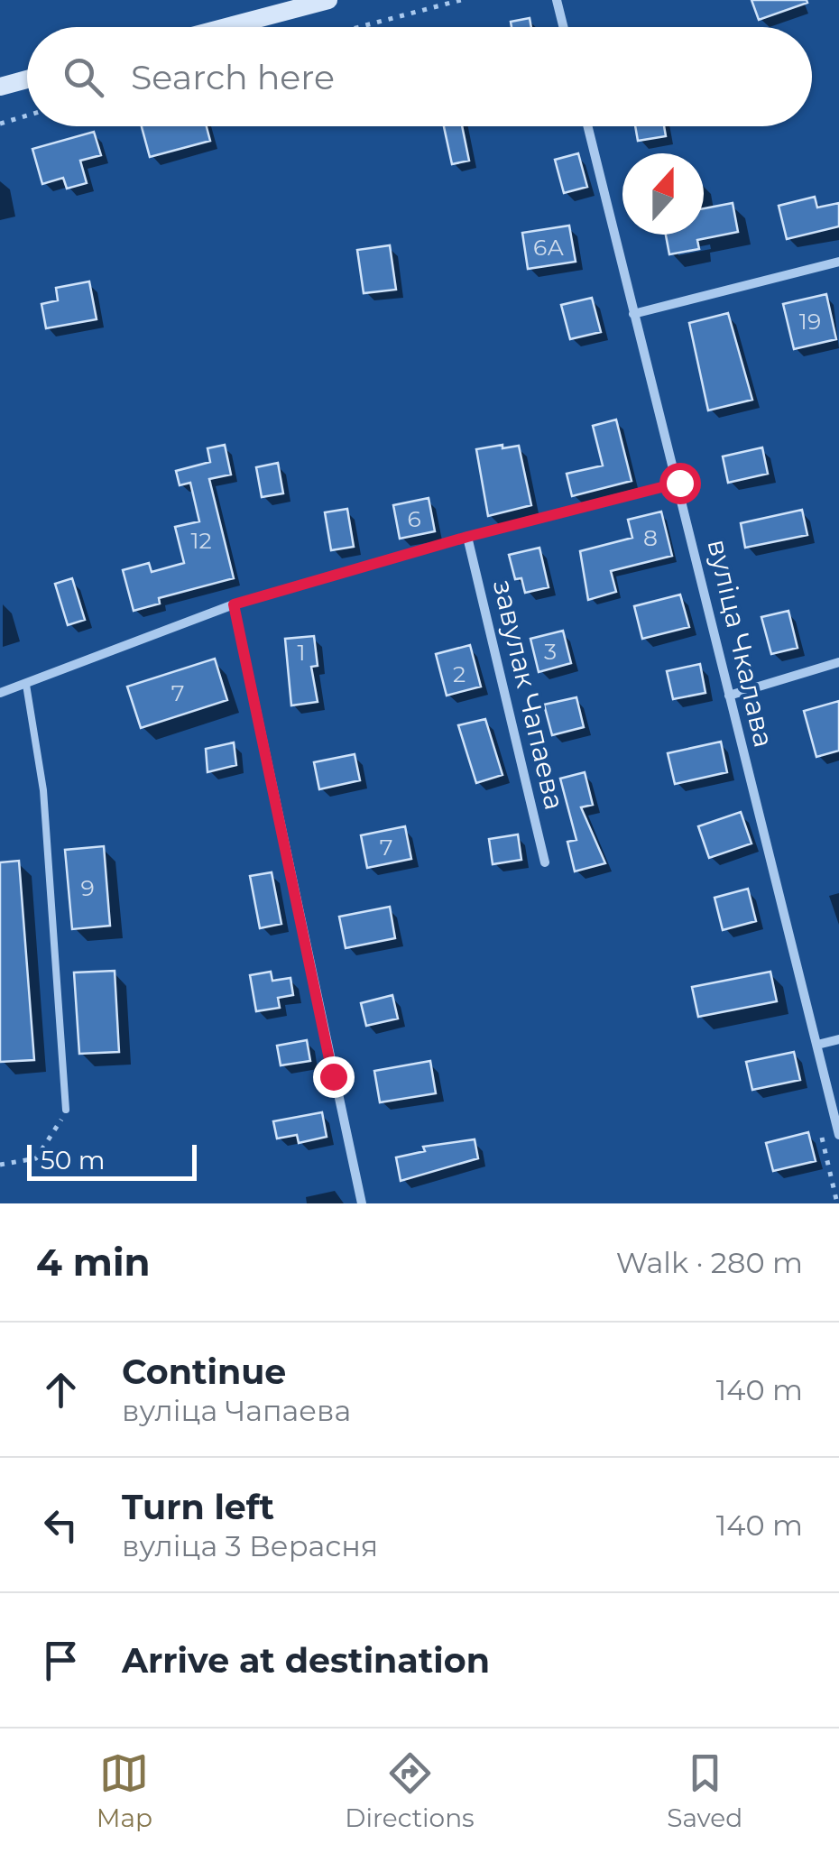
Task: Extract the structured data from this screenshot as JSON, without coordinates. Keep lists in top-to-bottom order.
{
  "streets": {
    "street": ["вуліца Чкалава", "завулак Чапаева"]
  },
  "house_numbers": [
    "6А",
    "19",
    "6",
    "8",
    "12",
    "3",
    "1",
    "2",
    "7",
    "7",
    "9"
  ],
  "scale_bar": "50 m",
  "north": "top",
  "page": {
    "search": "Search here",
    "scale": "50 m",
    "heading": ["4 min", "Walk · 280 m"],
    "list": [
      ["Continue", "вуліца Чапаева", "140 m"],
      ["Turn left", "вуліца 3 Верасня", "140 m"],
      "Arrive at destination"
    ],
    "nav": ["Map", "Directions", "Saved"]
  }
}
